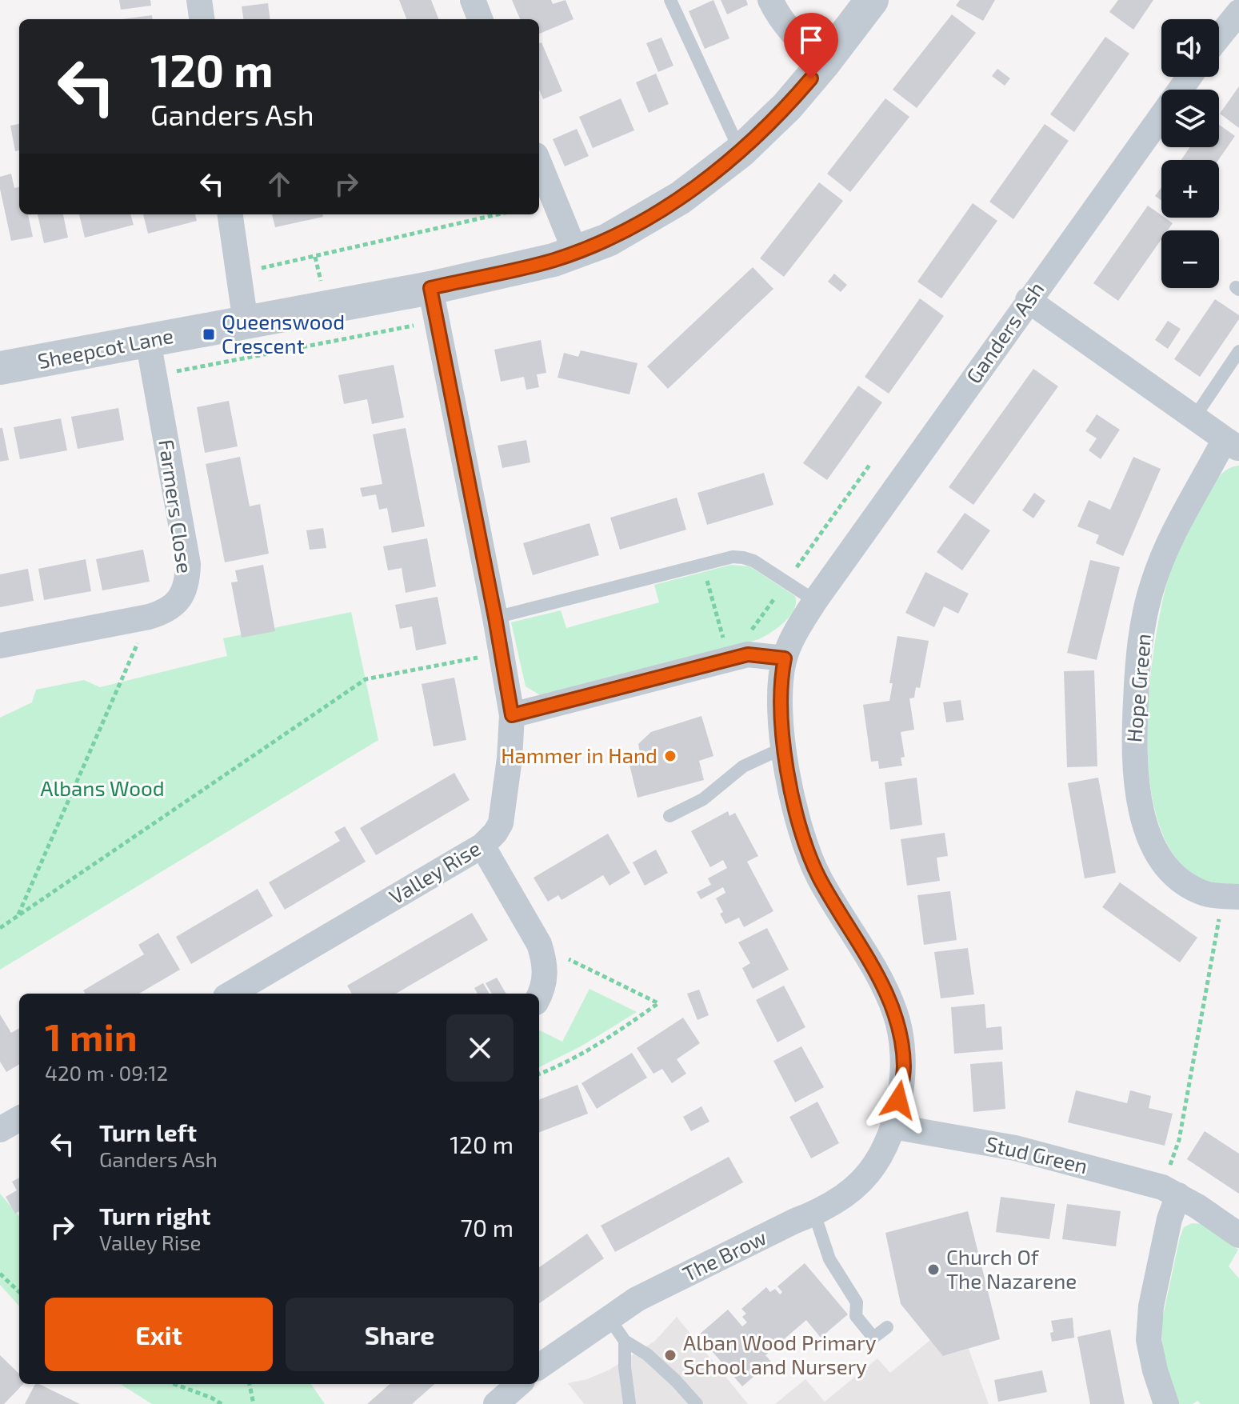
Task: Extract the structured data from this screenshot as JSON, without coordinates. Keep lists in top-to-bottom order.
{
  "streets": {
    "street": [
      "Ganders Ash",
      "Sheepcot Lane",
      "Farmers Close",
      "Hope Green",
      "Valley Rise",
      "Stud Green",
      "The Brow"
    ]
  },
  "crossings": [
    ["Ganders Ash", "Hope Green"],
    ["Ganders Ash", "Stud Green"],
    ["Ganders Ash", "The Brow"],
    ["Sheepcot Lane", "Farmers Close"],
    ["Sheepcot Lane", "Valley Rise"],
    ["Stud Green", "The Brow"]
  ],
  "parks": ["Albans Wood"],
  "places": {
    "transit": ["Queenswood Crescent"],
    "other": ["Hammer in Hand", "Church Of The Nazarene", "Alban Wood Primary School and Nursery"]
  },
  "page": {
    "map_buttons": ["+", "−"],
    "turn": ["120 m", "Ganders Ash"],
    "heading": ["1 min", "420 m · 09:12"],
    "list": [
      {
        "name": "Turn left",
        "note": "Ganders Ash",
        "value": "120 m"
      },
      {
        "name": "Turn right",
        "note": "Valley Rise",
        "value": "70 m"
      }
    ],
    "buttons": ["Exit", "Share"]
  }
}
